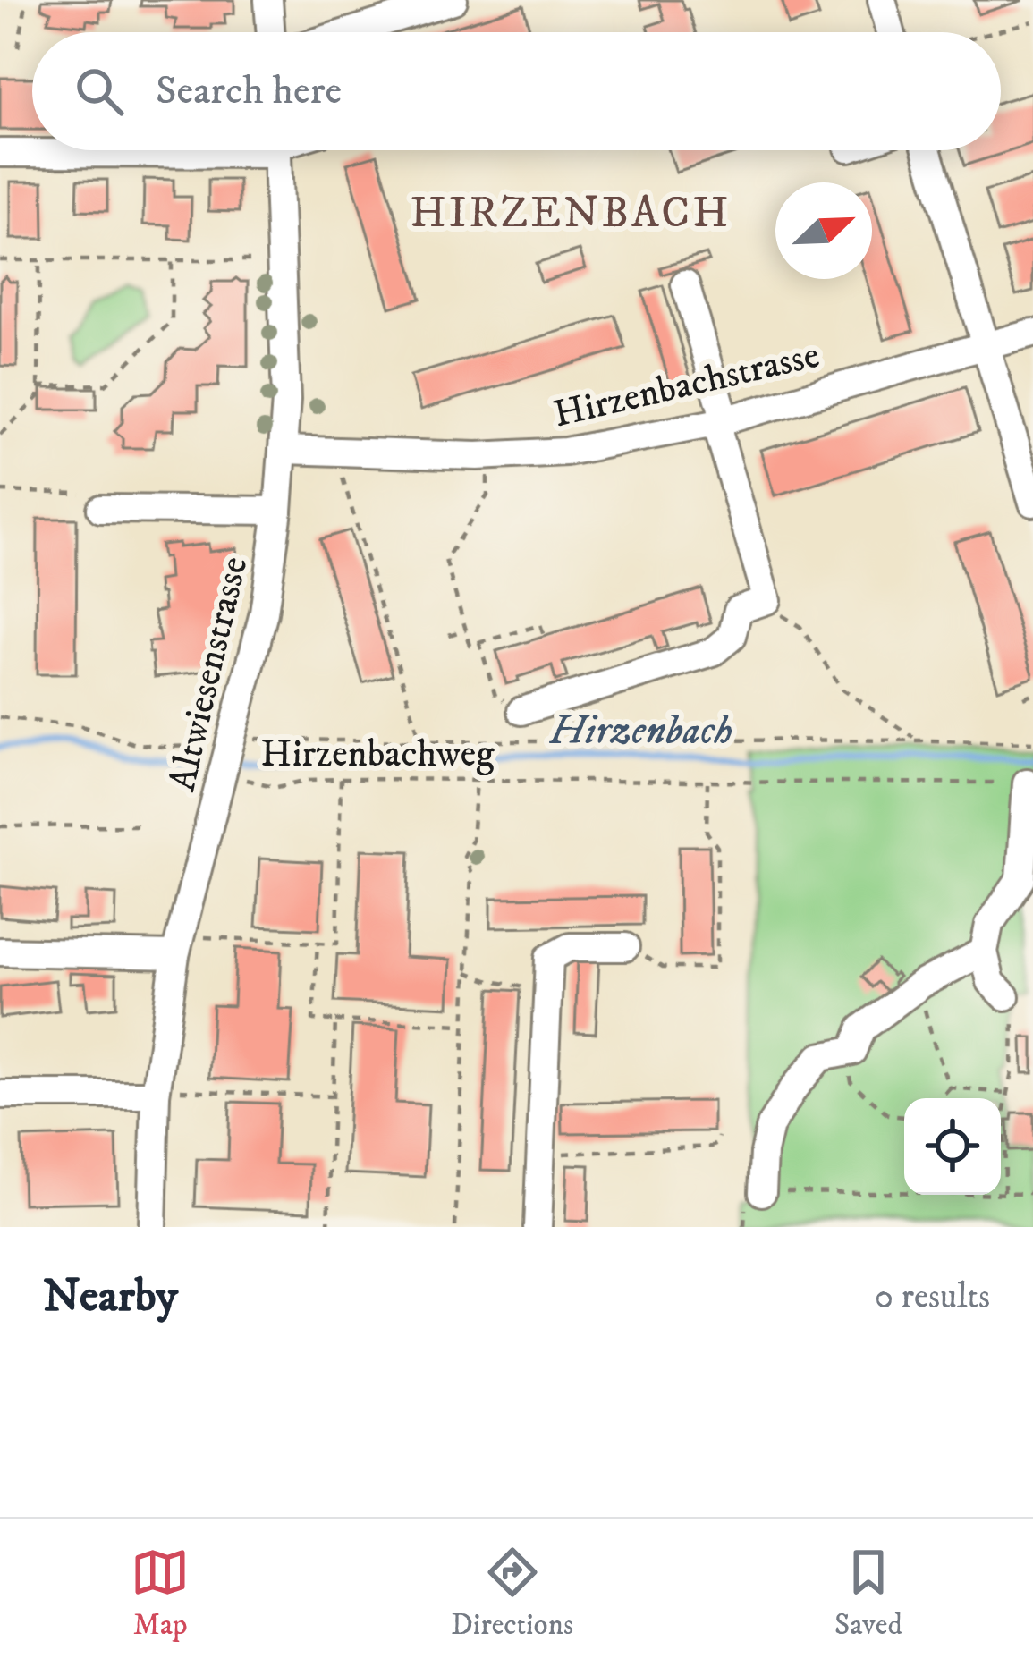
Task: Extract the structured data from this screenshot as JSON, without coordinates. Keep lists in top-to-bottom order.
{
  "streets": {
    "street": ["Hirzenbachstrasse", "Altwiesenstrasse"],
    "path": ["Hirzenbachweg"]
  },
  "crossings": [
    ["Hirzenbachstrasse", "Altwiesenstrasse"]
  ],
  "districts": ["HIRZENBACH"],
  "water": ["Hirzenbach"],
  "north": "top right",
  "page": {
    "search": "Search here",
    "heading": ["Nearby", "0 results"],
    "nav": ["Map", "Directions", "Saved"]
  }
}
